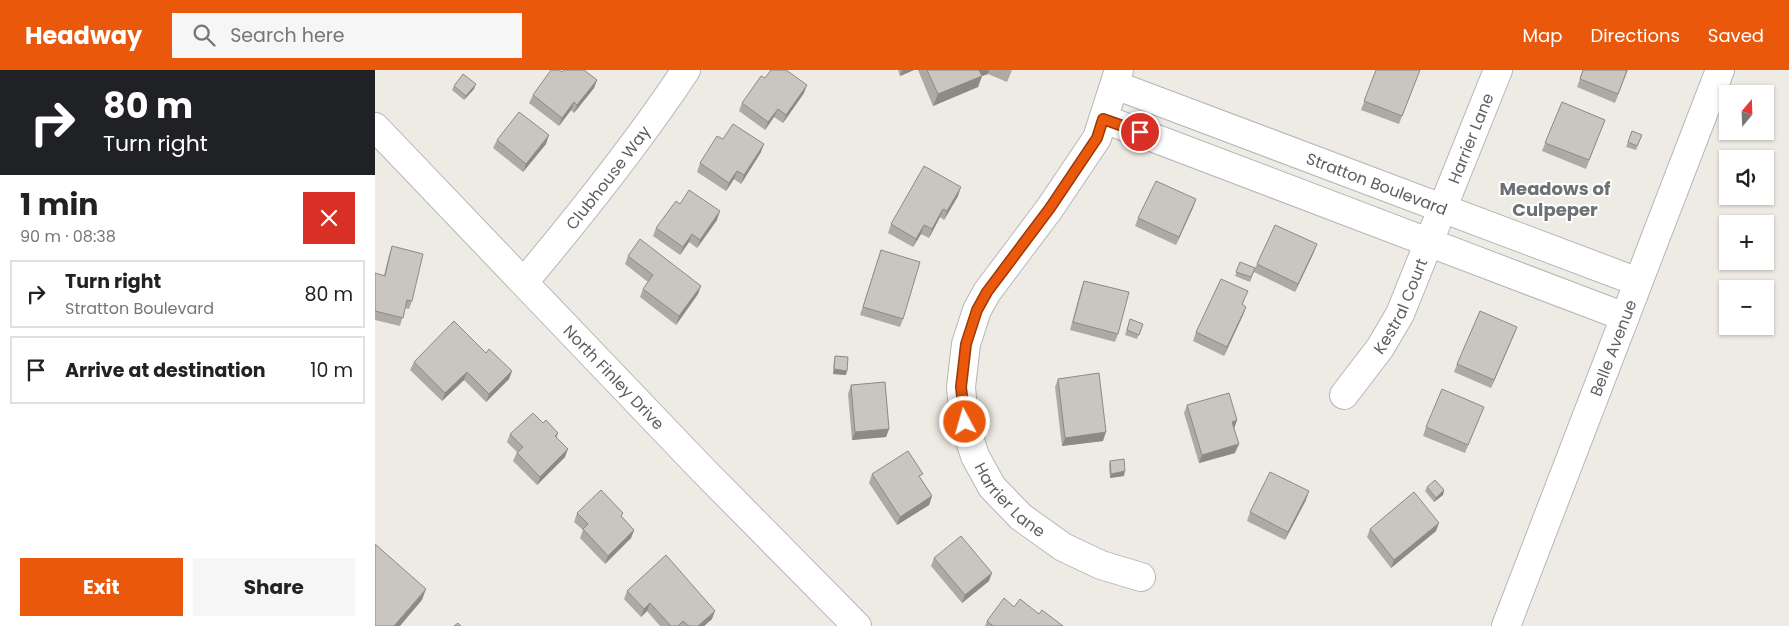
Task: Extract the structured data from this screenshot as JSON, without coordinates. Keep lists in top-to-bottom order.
{
  "streets": {
    "street": [
      "Harrier Lane",
      "Clubhouse Way",
      "Stratton Boulevard",
      "Kestral Court",
      "Belle Avenue",
      "North Finley Drive"
    ]
  },
  "crossings": [
    ["Harrier Lane", "Stratton Boulevard"],
    ["Harrier Lane", "Kestral Court"],
    ["Clubhouse Way", "North Finley Drive"],
    ["Stratton Boulevard", "Kestral Court"],
    ["Stratton Boulevard", "Belle Avenue"]
  ],
  "districts": ["Meadows of Culpeper"],
  "north": "top",
  "page": {
    "header": "Headway",
    "search": "Search here",
    "nav": ["Map", "Directions", "Saved"],
    "turn": ["80 m", "Turn right"],
    "map_buttons": ["+", "−"],
    "heading": ["1 min", "90 m · 08:38"],
    "list": [
      {
        "name": "Turn right",
        "note": "Stratton Boulevard",
        "value": "80 m"
      },
      {
        "name": "Arrive at destination",
        "value": "10 m"
      }
    ],
    "buttons": ["Exit", "Share"]
  }
}
